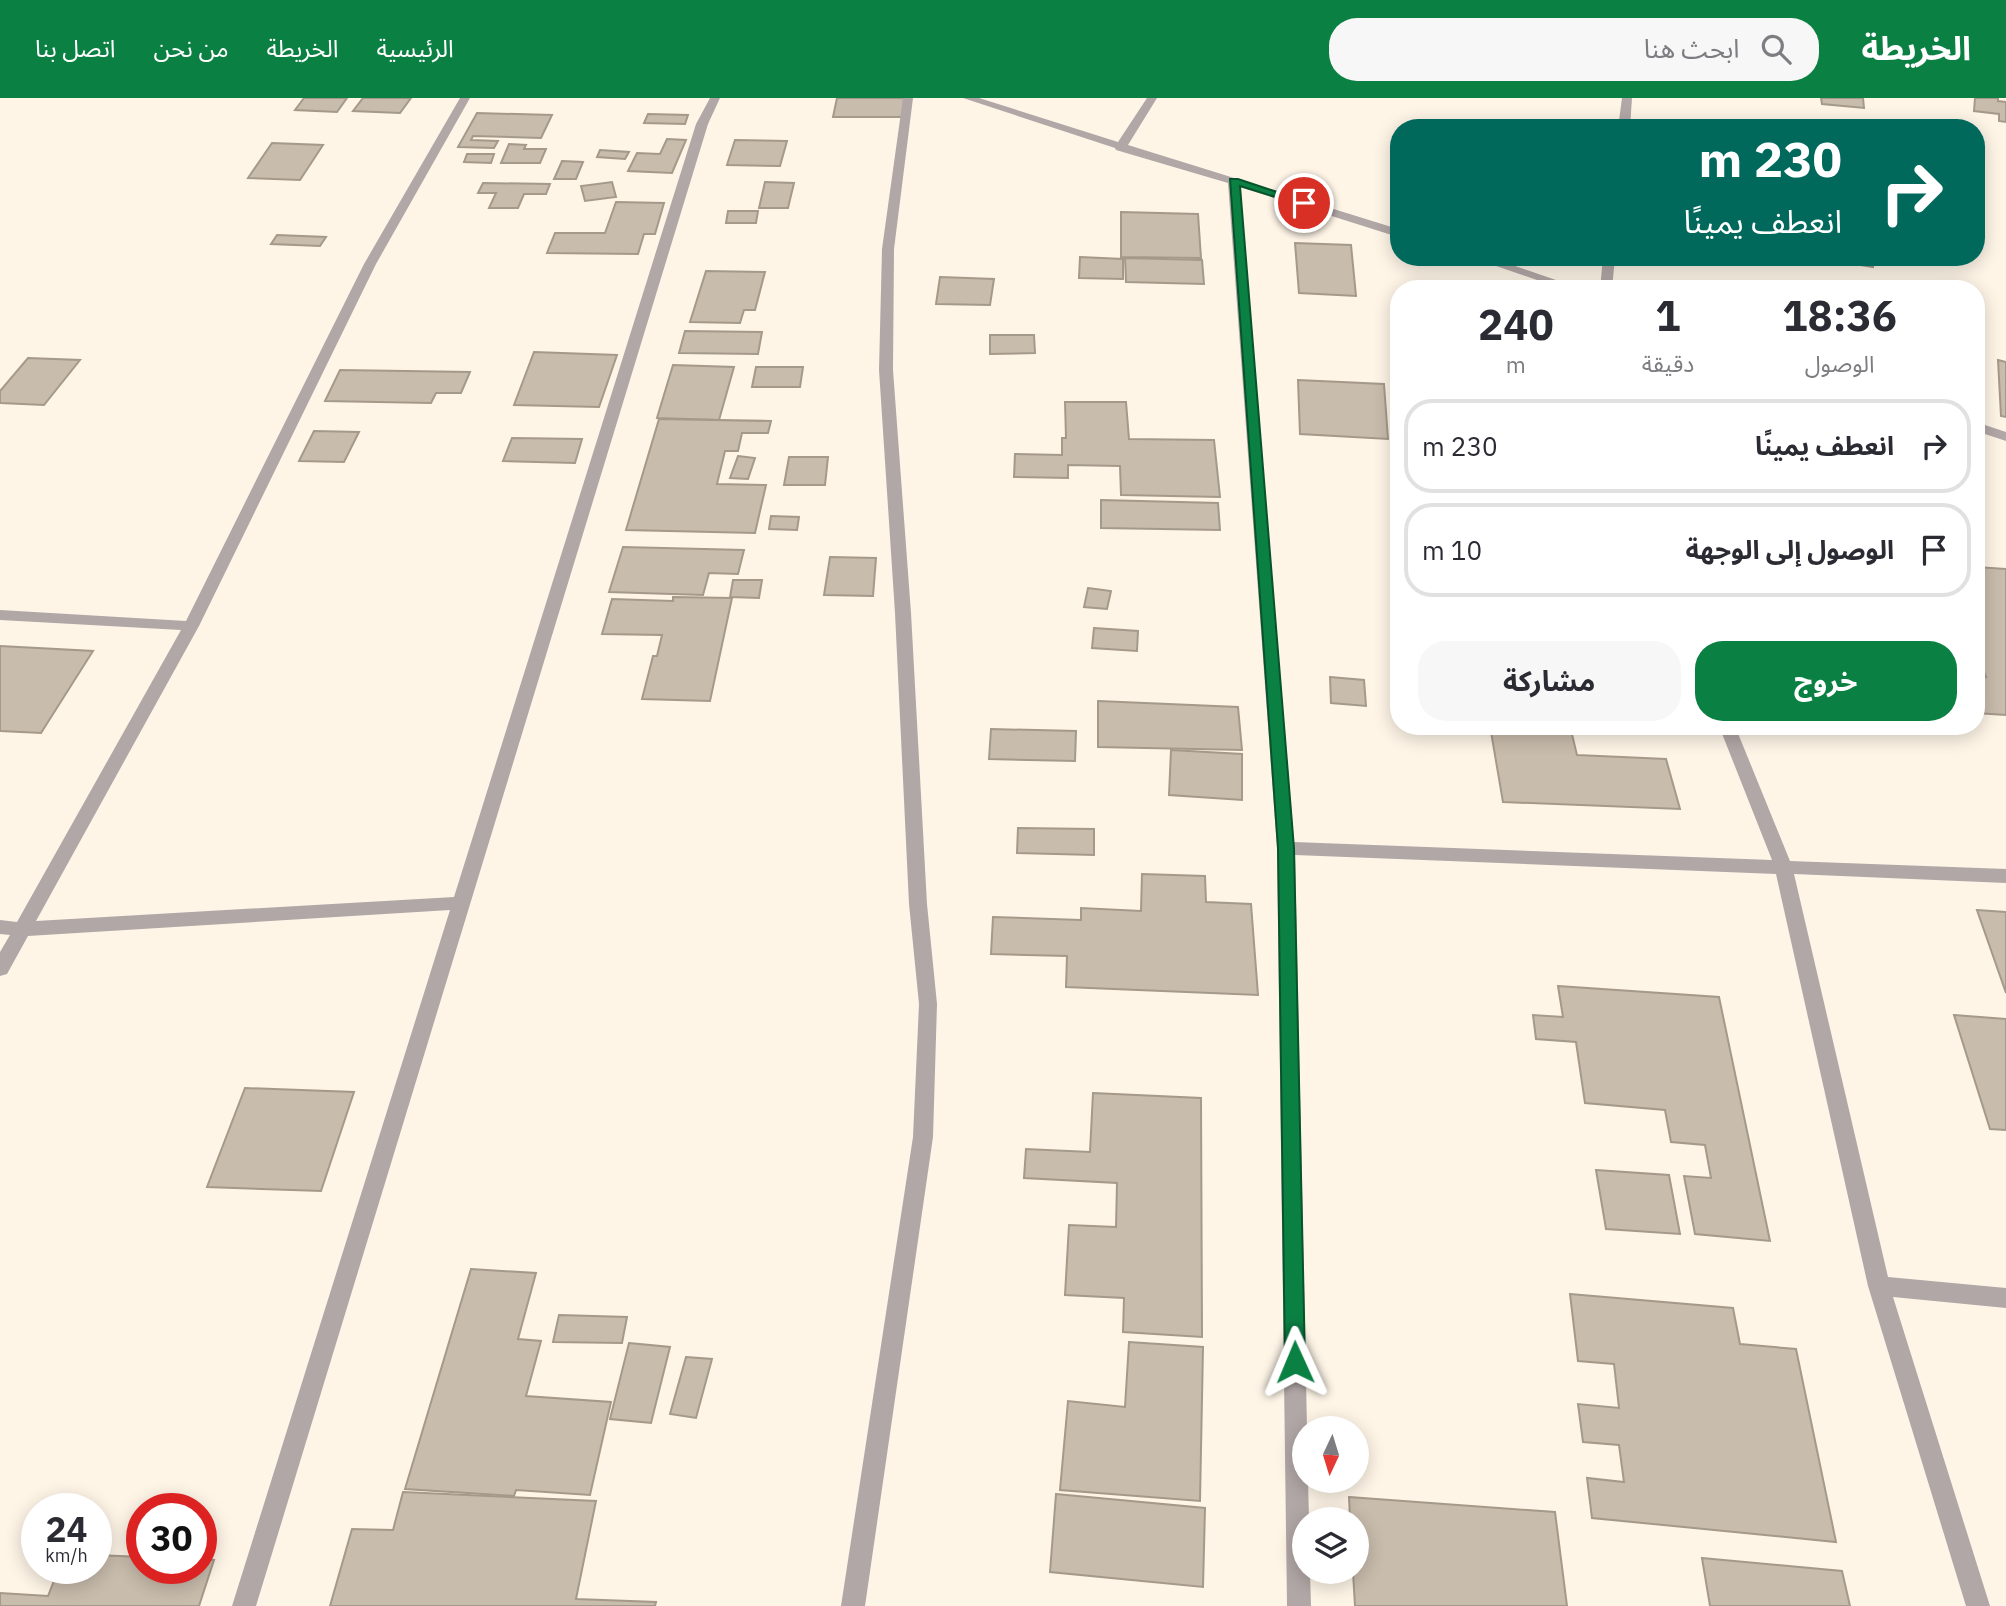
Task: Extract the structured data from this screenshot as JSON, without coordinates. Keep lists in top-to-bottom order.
{
  "north": "bottom",
  "page": {
    "header": "الخريطة",
    "search": "ابحث هنا",
    "nav": [
      "الرئيسية",
      "الخريطة",
      "من نحن",
      "اتصل بنا"
    ],
    "turn": ["230 m", "انعطف يمينًا"],
    "eta": [
      "18:36",
      "الوصول",
      "1",
      "دقيقة",
      "240",
      "m"
    ],
    "list": [
      {
        "name": "انعطف يمينًا",
        "value": "230 m"
      },
      {
        "name": "الوصول إلى الوجهة",
        "value": "10 m"
      }
    ],
    "buttons": ["خروج", "مشاركة"],
    "speed": "24 km/h",
    "limit": "30"
  }
}
